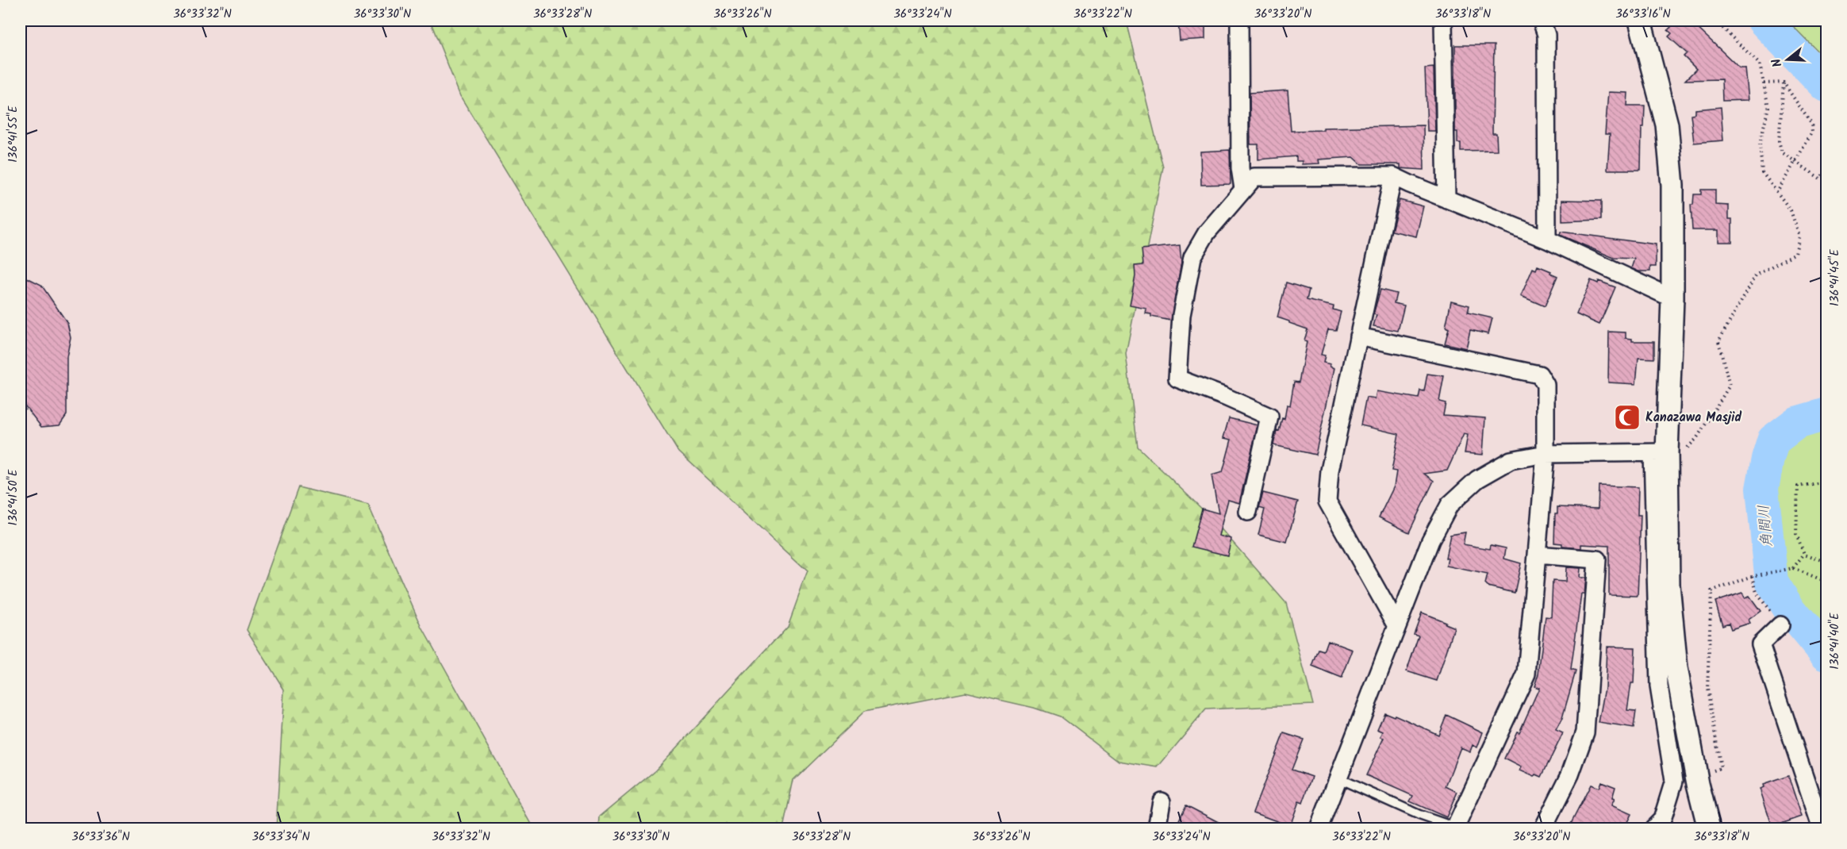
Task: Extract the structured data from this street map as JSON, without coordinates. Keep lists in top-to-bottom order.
{
  "water": ["角間川"],
  "places": {
    "mosque": ["Kanazawa Masjid"]
  },
  "north": "left",
  "coordinates": [
    "36°33'32\"N",
    "36°33'30\"N",
    "36°33'28\"N",
    "36°33'26\"N",
    "36°33'24\"N",
    "36°33'22\"N",
    "36°33'20\"N",
    "36°33'18\"N",
    "36°33'16\"N",
    "136°41'55\"E",
    "136°41'45\"E",
    "136°41'50\"E",
    "136°41'40\"E",
    "36°33'36\"N",
    "36°33'34\"N"
  ]
}
